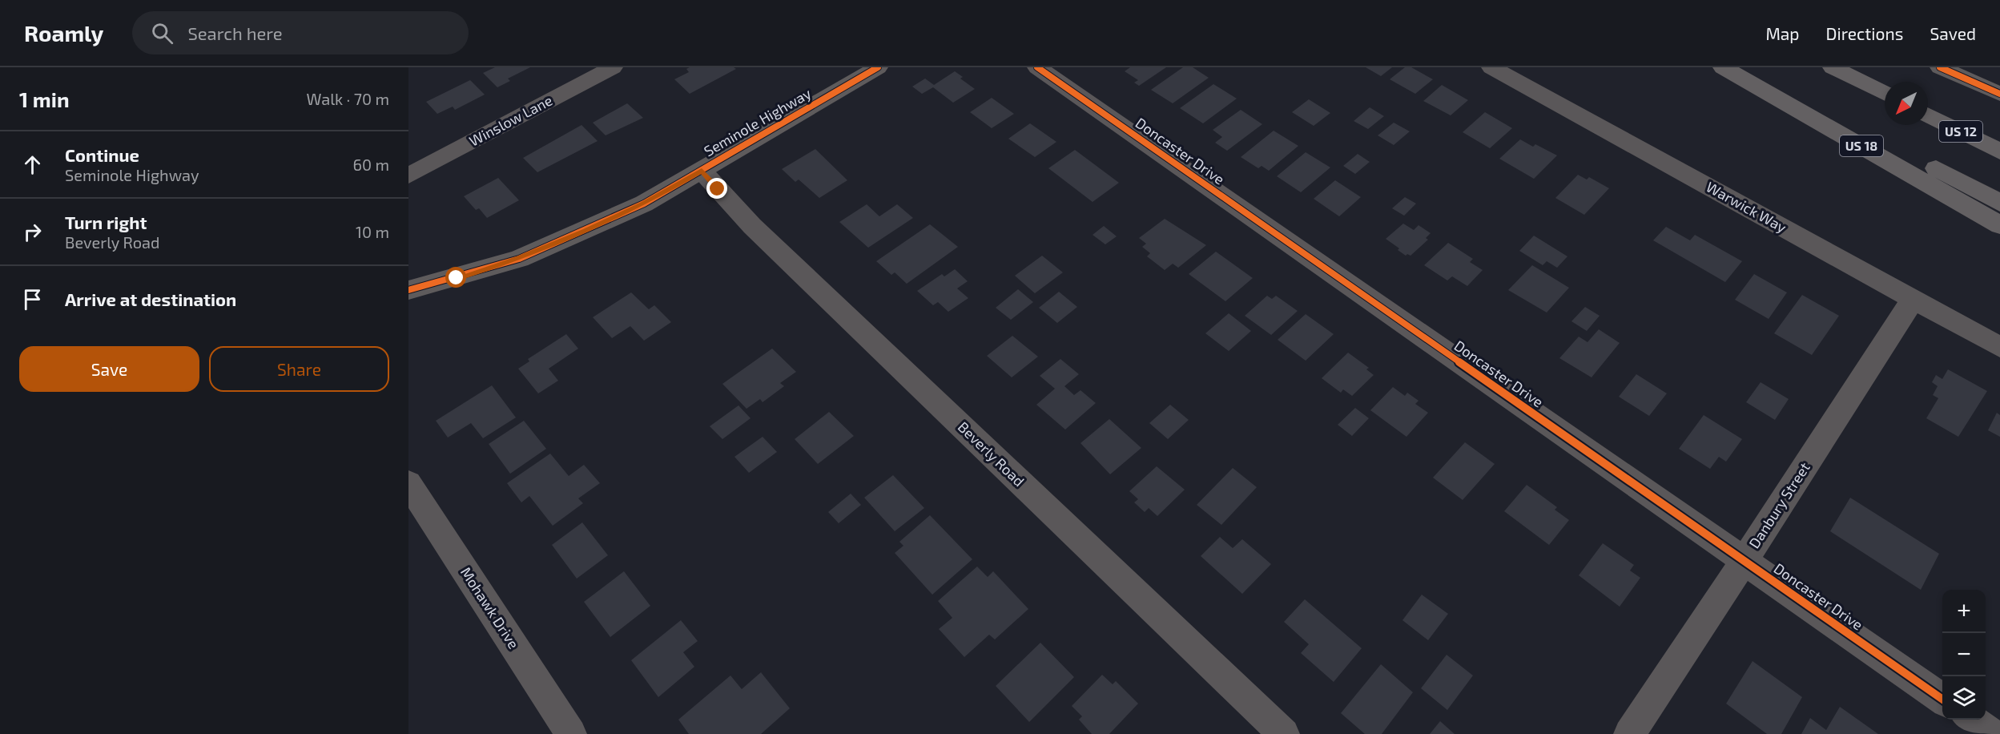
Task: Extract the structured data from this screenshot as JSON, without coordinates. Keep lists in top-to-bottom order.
{
  "streets": {
    "highway": ["US 12", "US 18"],
    "street": [
      "Winslow Lane",
      "Seminole Highway",
      "Doncaster Drive",
      "Warwick Way",
      "Beverly Road",
      "Danbury Street",
      "Mohawk Drive"
    ]
  },
  "crossings": [
    ["Seminole Highway", "Beverly Road"],
    ["Doncaster Drive", "Danbury Street"],
    ["Warwick Way", "Danbury Street"]
  ],
  "north": "bottom left",
  "page": {
    "header": "Roamly",
    "search": "Search here",
    "nav": ["Map", "Directions", "Saved"],
    "heading": ["1 min", "Walk · 70 m"],
    "list": [
      ["Continue", "Seminole Highway", "60 m"],
      ["Turn right", "Beverly Road", "10 m"],
      "Arrive at destination"
    ],
    "buttons": ["Save", "Share"],
    "map_buttons": ["+", "−"]
  }
}
